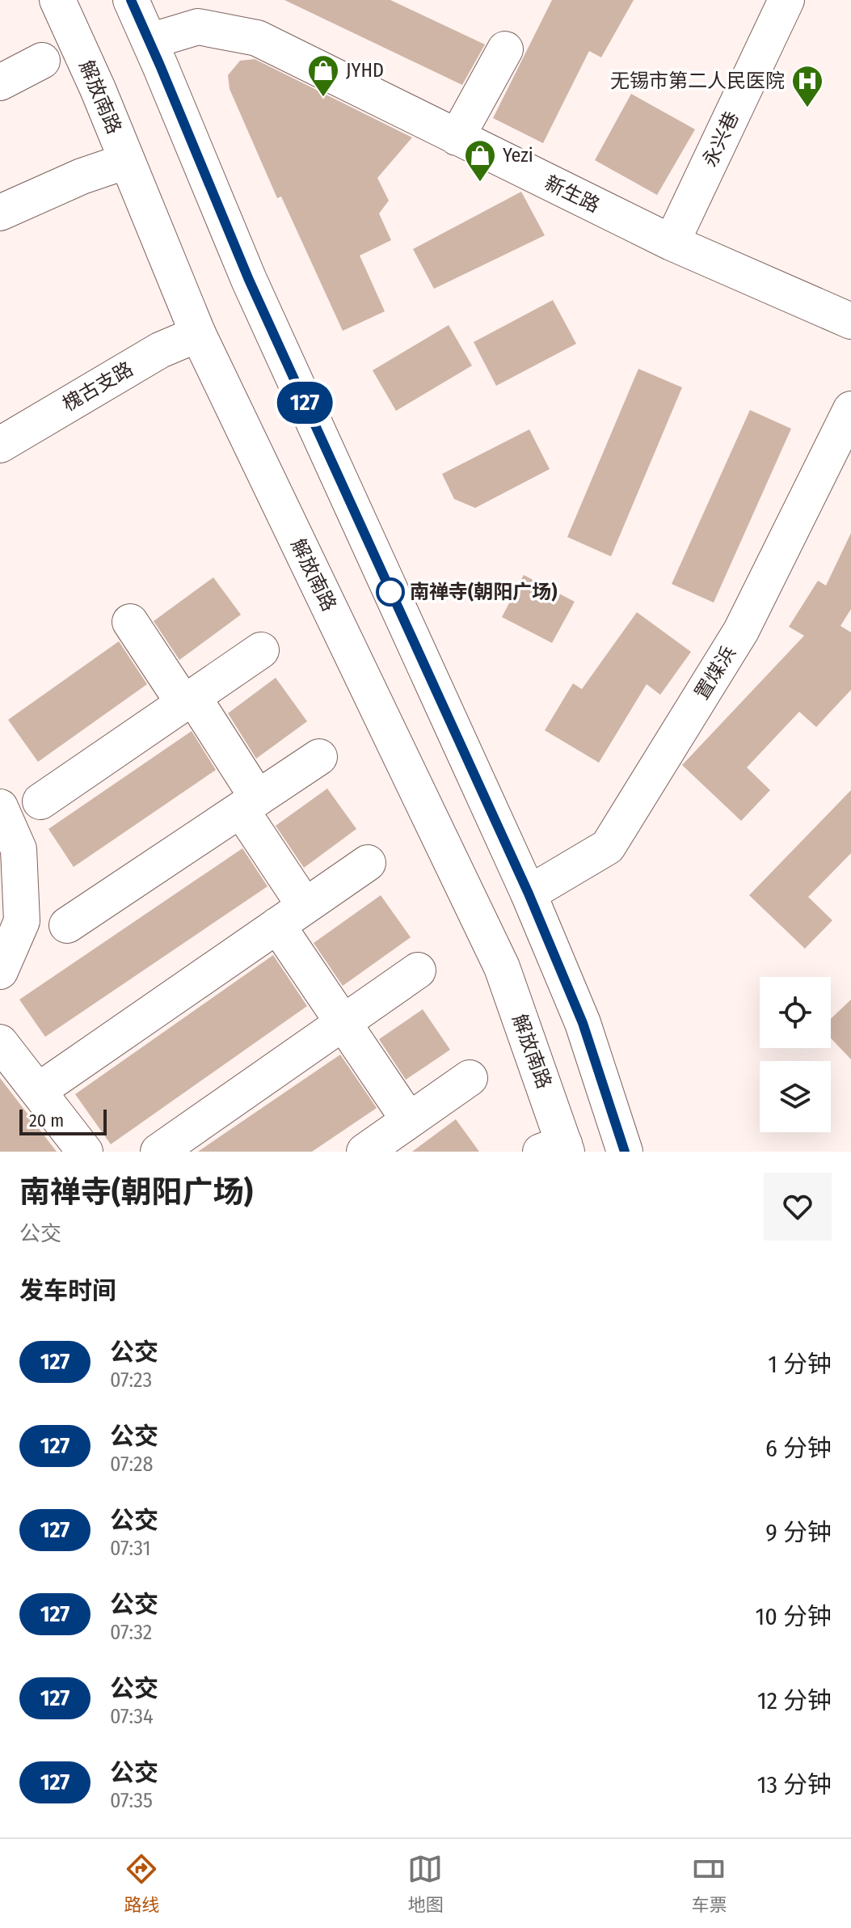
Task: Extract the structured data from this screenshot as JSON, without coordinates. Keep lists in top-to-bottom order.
{
  "streets": {
    "main road": [
      "解放南路",
      "永兴巷",
      "新生路",
      "槐古支路",
      "置煤浜"
    ]
  },
  "crossings": [
    ["解放南路", "槐古支路"],
    ["永兴巷", "新生路"]
  ],
  "places": {
    "shop": ["JYHD", "Yezi"],
    "hospital": ["无锡市第二人民医院"],
    "other": ["南禅寺(朝阳广场)"]
  },
  "lines": ["bus line 127"],
  "scale_bar": "20 m",
  "page": {
    "on_map": "127",
    "scale": "20 m",
    "heading": [
      ["南禅寺(朝阳广场)", "公交"],
      "发车时间"
    ],
    "list": [
      {
        "mark": "127",
        "name": "公交",
        "note": "07:23",
        "value": "1 分钟"
      },
      {
        "mark": "127",
        "name": "公交",
        "note": "07:28",
        "value": "6 分钟"
      },
      {
        "mark": "127",
        "name": "公交",
        "note": "07:31",
        "value": "9 分钟"
      },
      {
        "mark": "127",
        "name": "公交",
        "note": "07:32",
        "value": "10 分钟"
      },
      {
        "mark": "127",
        "name": "公交",
        "note": "07:34",
        "value": "12 分钟"
      },
      {
        "mark": "127",
        "name": "公交",
        "note": "07:35",
        "value": "13 分钟"
      }
    ],
    "tabs": ["路线", "地图", "车票"]
  }
}
